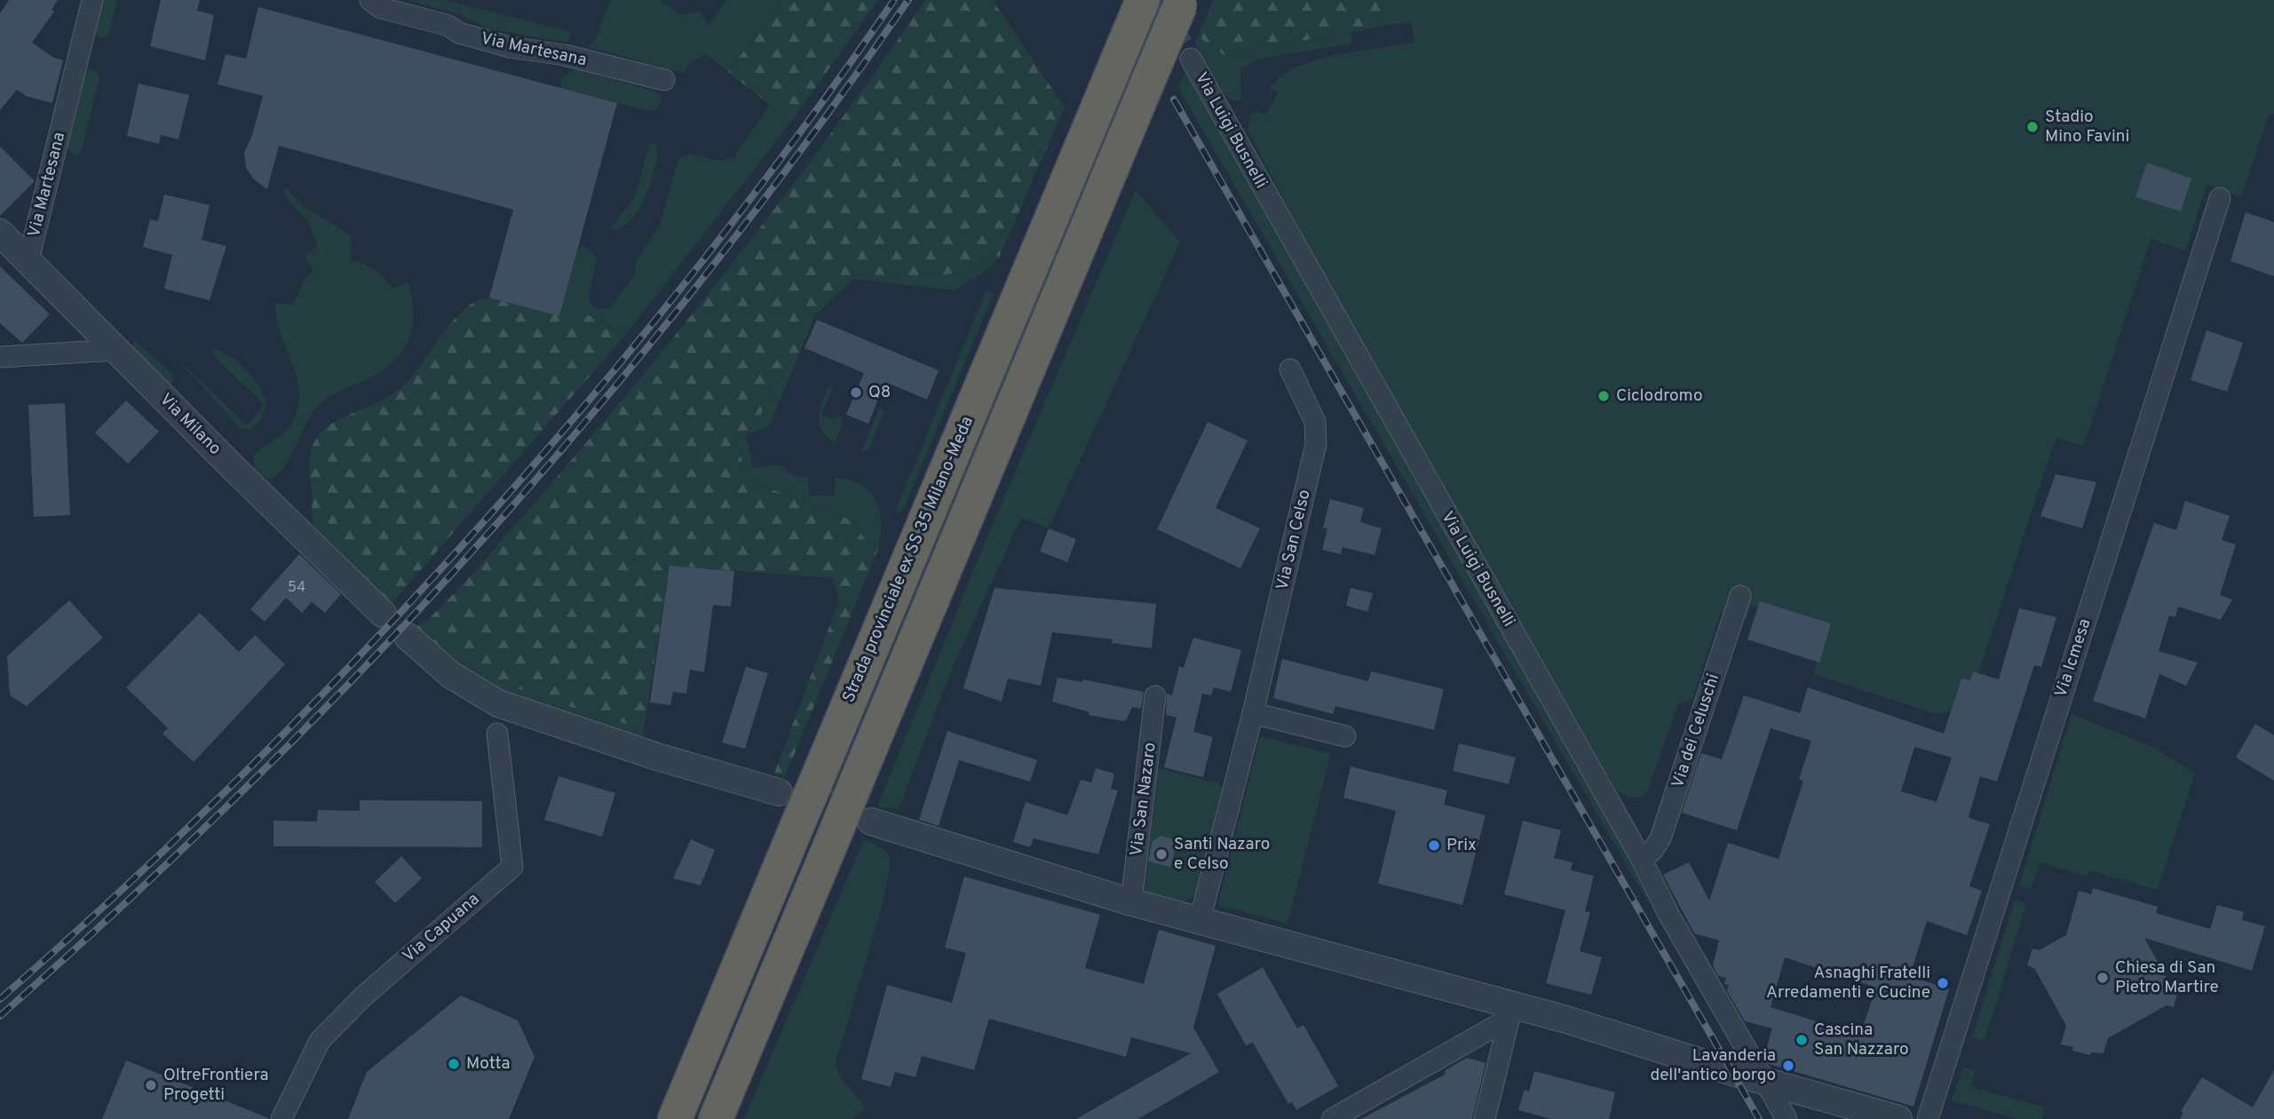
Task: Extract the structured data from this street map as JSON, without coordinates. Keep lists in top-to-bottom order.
{
  "streets": {
    "highway": ["Strada provinciale ex SS 35 Milano-Meda"],
    "street": [
      "Via Martesana",
      "Via Luigi Busnelli",
      "Via Milano",
      "Via San Celso",
      "Via Icmesa",
      "Via dei Celuschi",
      "Via San Nazaro",
      "Via Capuana"
    ]
  },
  "crossings": [
    ["Via Martesana", "Via Milano"],
    ["Via Luigi Busnelli", "Via dei Celuschi"]
  ],
  "places": [
    "Stadio Mino Favini",
    "Q8",
    "Ciclodromo",
    "Prix",
    "Santi Nazaro e Celso",
    "Chiesa di San Pietro Martire",
    "Asnaghi Fratelli Arredamenti e Cucine",
    "Cascina San Nazzaro",
    "Motta",
    "Lavanderia dell'antico borgo",
    "OltreFrontiera Progetti"
  ],
  "house_numbers": ["54"]
}
